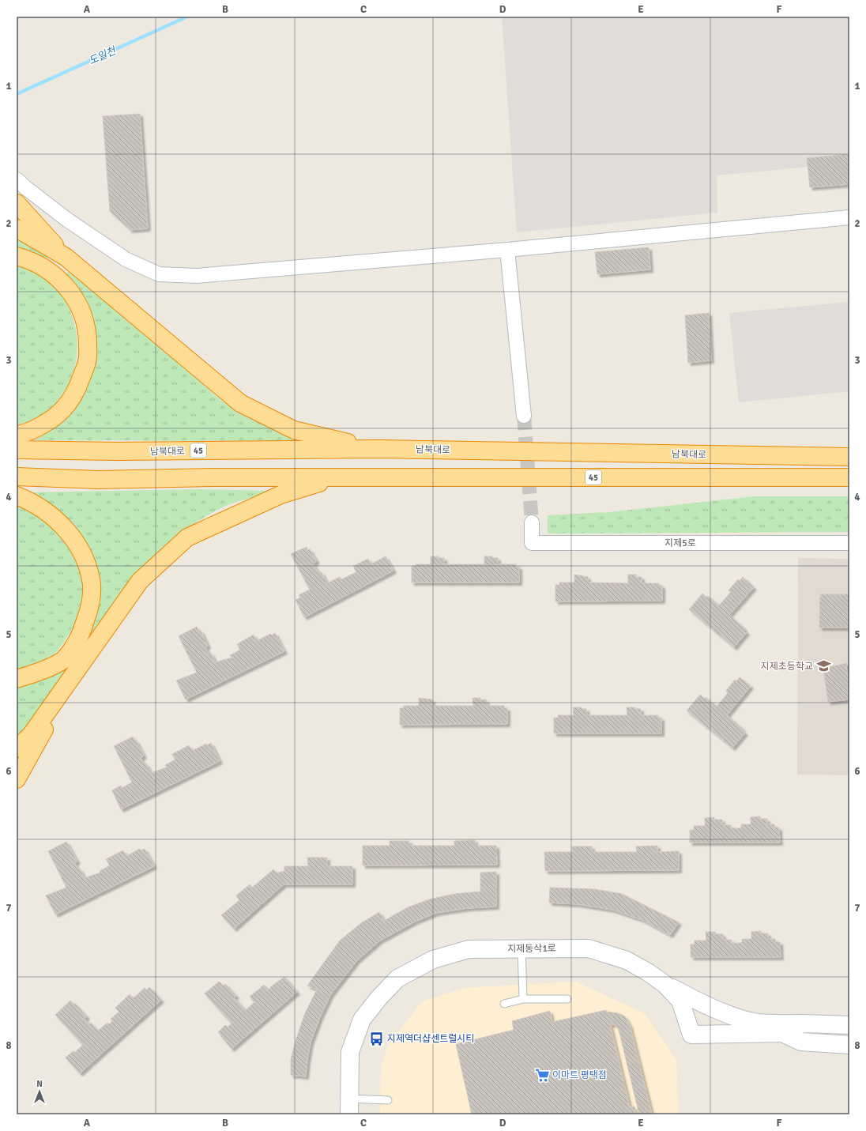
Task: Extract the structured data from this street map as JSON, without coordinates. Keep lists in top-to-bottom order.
{
  "streets": {
    "highway": ["남북대로", "45"],
    "street": ["지제5로", "지제동삭1로"]
  },
  "water": ["도일천"],
  "places": {
    "school or university": ["지제초등학교"],
    "bus stop": ["지제역더샵센트럴시티"],
    "supermarket": ["이마트 평택점"]
  },
  "north": "top",
  "grid": {
    "columns": [
      "A",
      "B",
      "C",
      "D",
      "E",
      "F"
    ],
    "rows": [
      "1",
      "2",
      "3",
      "4",
      "5",
      "6",
      "7",
      "8"
    ]
  }
}
